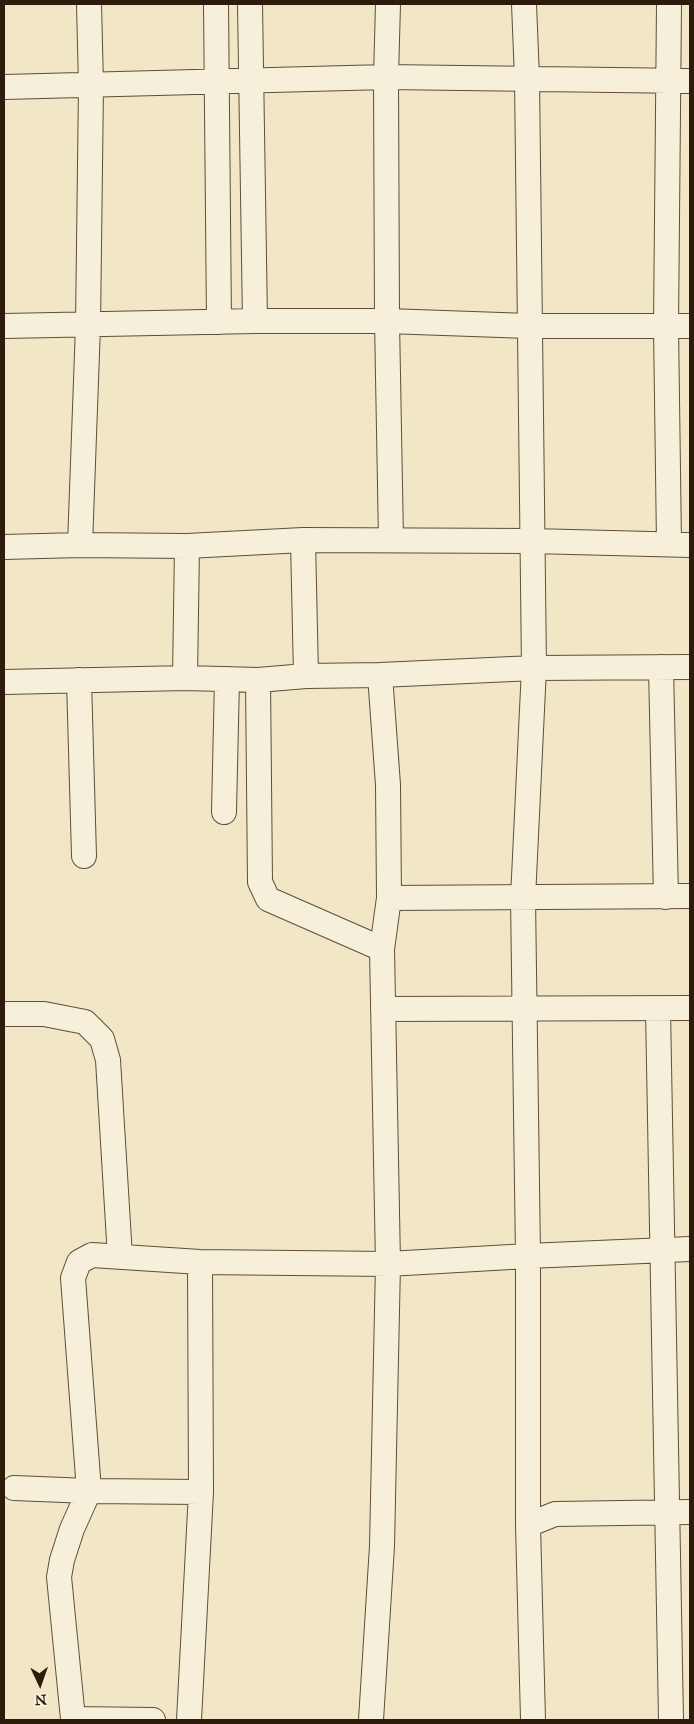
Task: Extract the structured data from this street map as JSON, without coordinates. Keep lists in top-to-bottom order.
{
  "north": "bottom"
}
